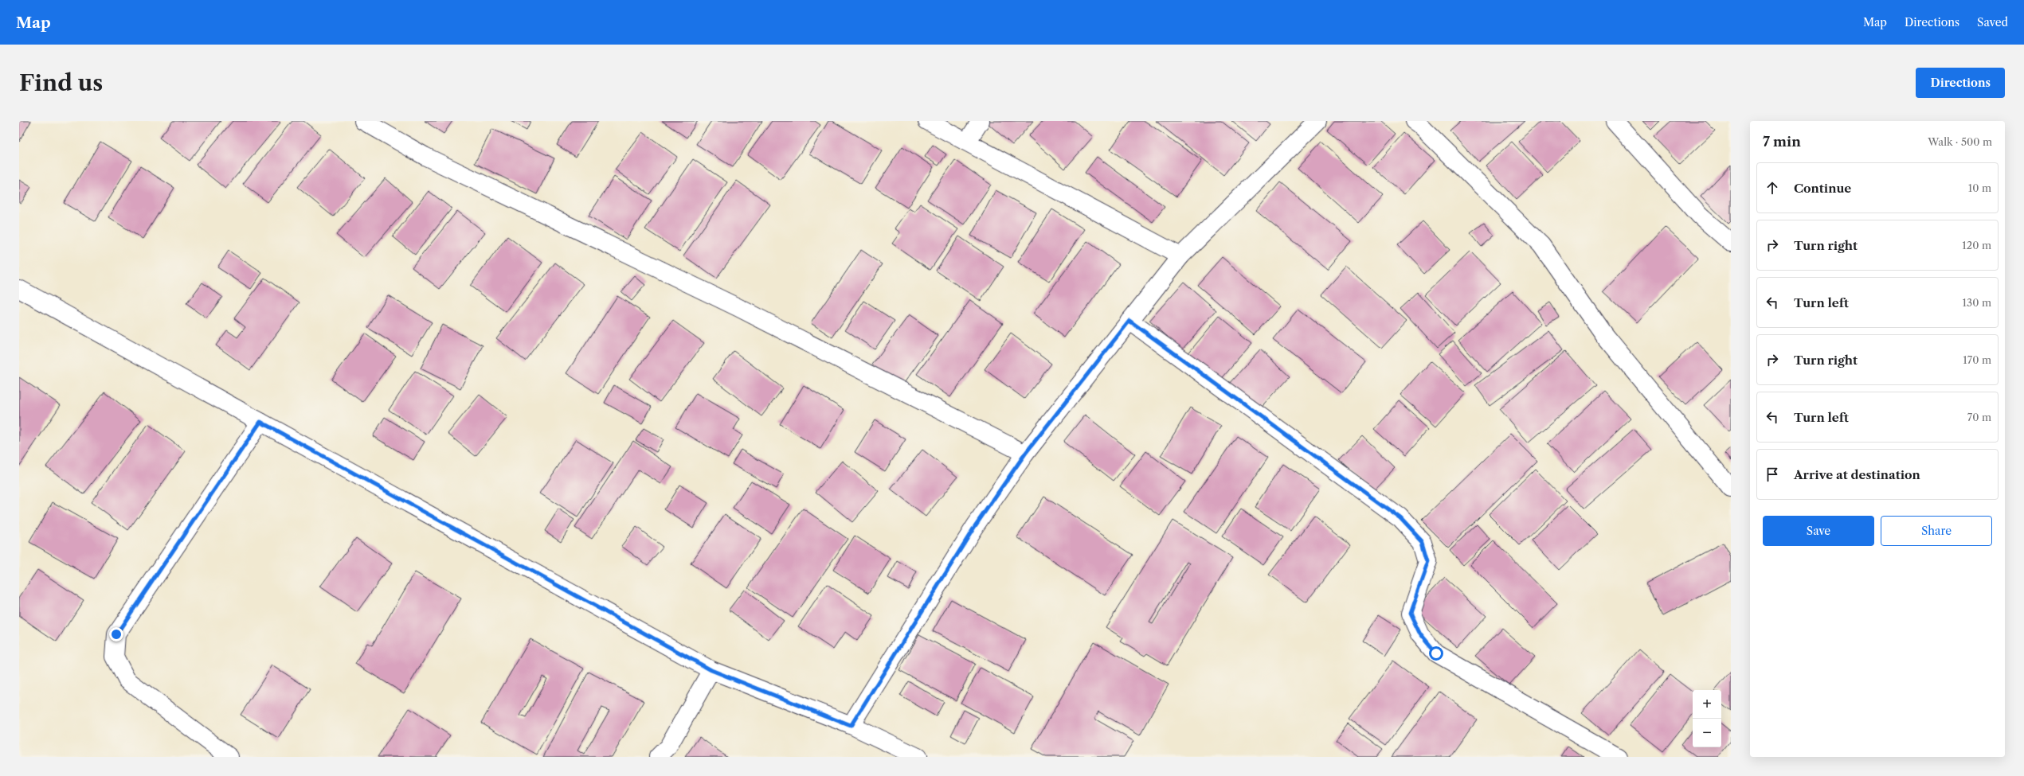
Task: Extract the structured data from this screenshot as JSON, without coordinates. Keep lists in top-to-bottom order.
{
  "page": {
    "header": "Map",
    "nav": ["Map", "Directions", "Saved"],
    "buttons": [
      "Directions",
      ["Save", "Share"]
    ],
    "title": "Find us",
    "heading": ["7 min", "Walk · 500 m"],
    "list": [
      ["Continue", "10 m"],
      ["Turn right", "120 m"],
      ["Turn left", "130 m"],
      ["Turn right", "170 m"],
      ["Turn left", "70 m"],
      "Arrive at destination"
    ],
    "map_buttons": ["+", "−"]
  }
}
